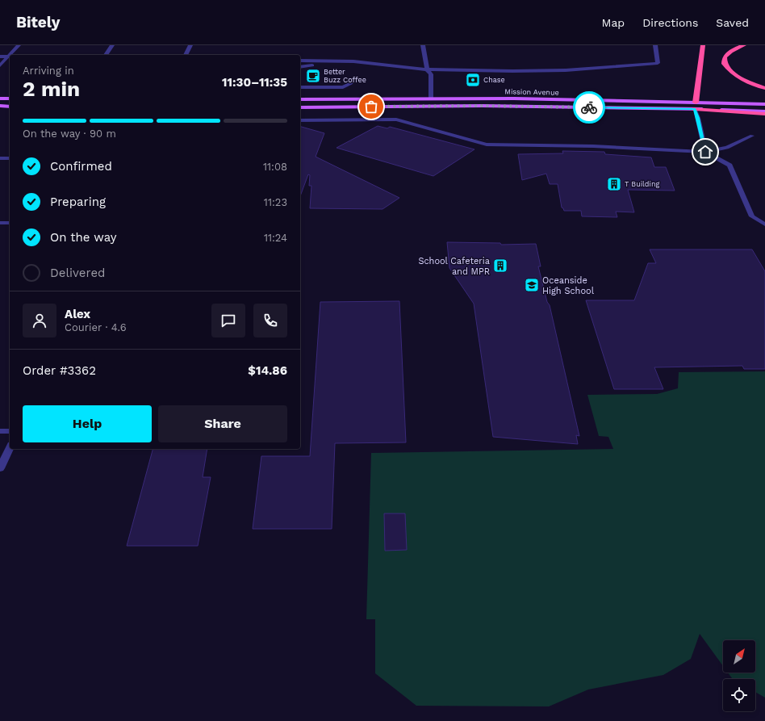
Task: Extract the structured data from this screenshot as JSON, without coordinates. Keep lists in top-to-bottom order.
{
  "streets": {
    "main road": ["Mission Avenue"]
  },
  "places": {
    "cafe": ["Better Buzz Coffee"],
    "bank": ["Chase"],
    "building": ["T Building", "School Cafeteria and MPR"],
    "school or university": ["Oceanside High School"]
  },
  "north": "top right",
  "page": {
    "header": "Bitely",
    "nav": ["Map", "Directions", "Saved"],
    "heading": ["2 min", "Arriving in", "11:30–11:35"],
    "panel": [
      "Alex",
      "Courier · 4.6",
      "Order #3362",
      "$14.86"
    ],
    "bar": "On the way · 90 m",
    "list": [
      ["Confirmed", "11:08"],
      ["Preparing", "11:23"],
      ["On the way", "11:24"],
      "Delivered"
    ],
    "buttons": ["Help", "Share"]
  }
}
